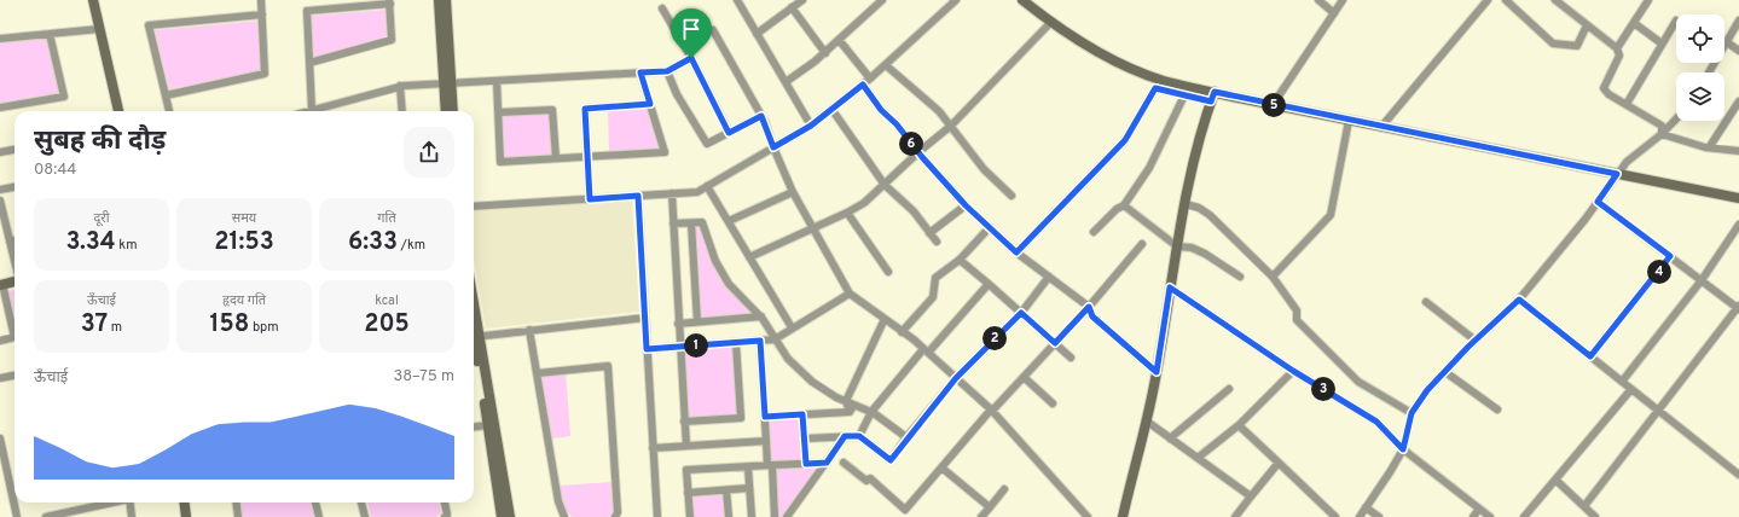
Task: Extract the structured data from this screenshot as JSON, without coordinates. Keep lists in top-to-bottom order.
{
  "page": {
    "pins": [
      "5",
      "6",
      "4",
      "2",
      "1",
      "3"
    ],
    "heading": ["सुबह की दौड़", "08:44"],
    "stats": [
      ["दूरी", "3.34 km"],
      ["समय", "21:53"],
      ["गति", "6:33 /km"],
      ["ऊँचाई", "37 m"],
      ["हृदय गति", "158 bpm"],
      ["kcal", "205"]
    ],
    "chart": ["ऊँचाई", "38–75 m"]
  }
}
